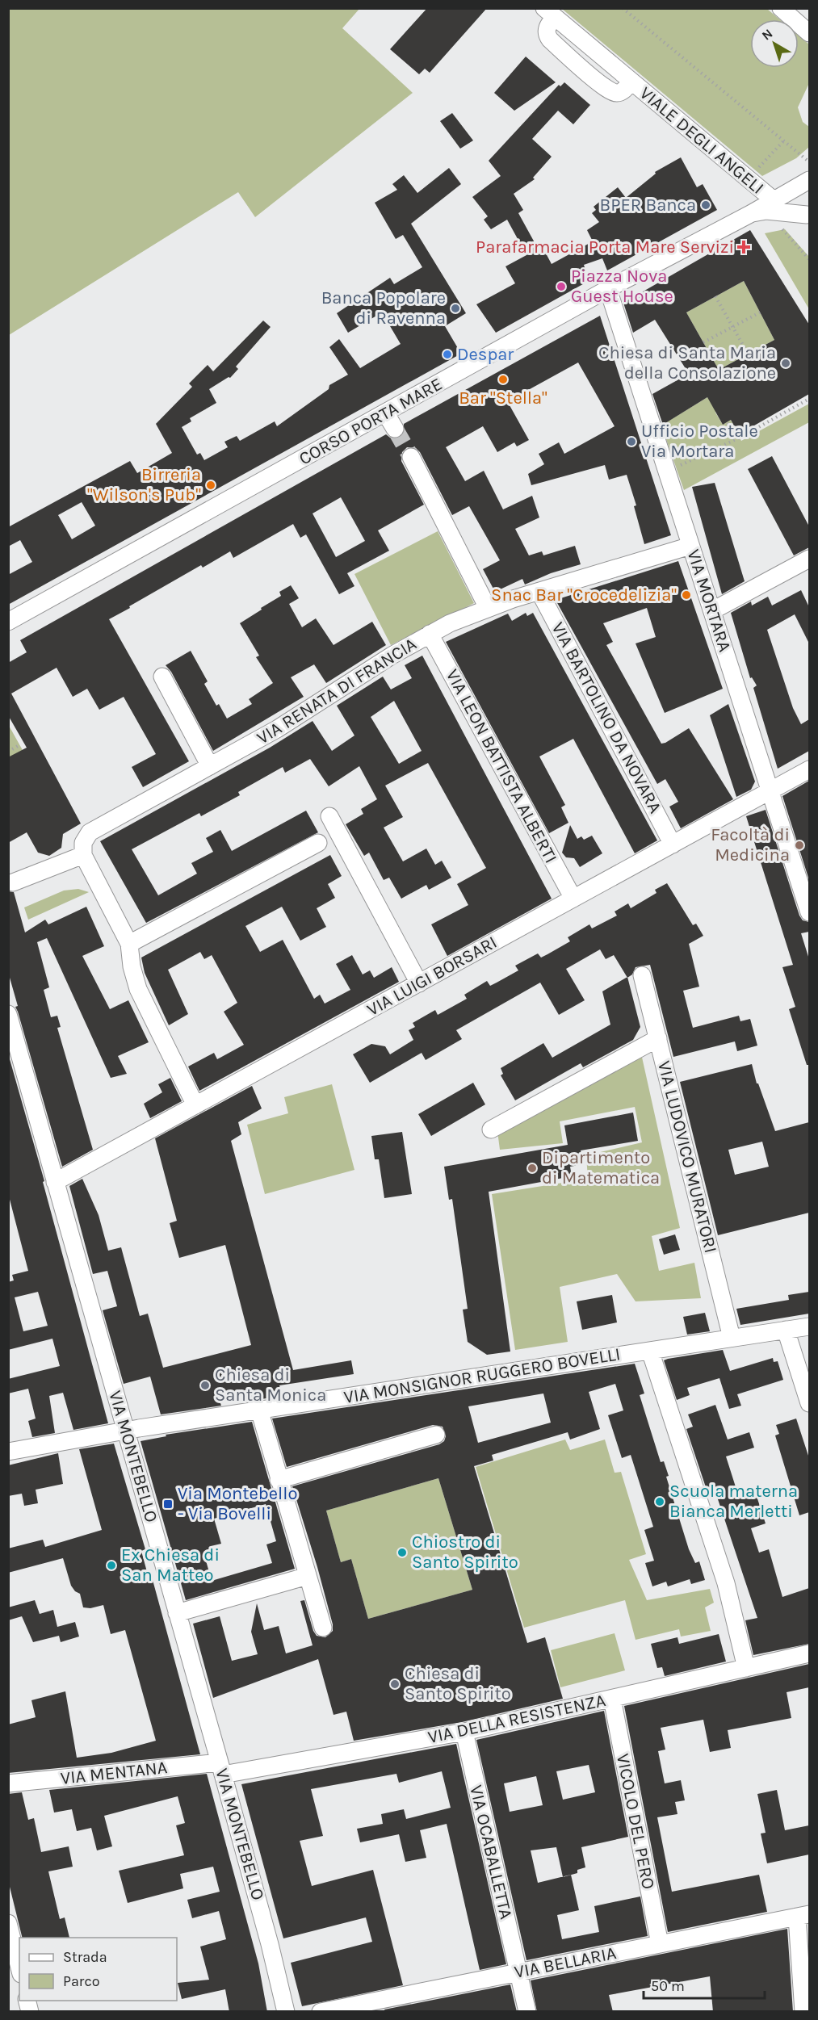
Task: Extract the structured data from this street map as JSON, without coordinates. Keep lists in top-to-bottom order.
{
  "streets": {
    "street": [
      "VIALE DEGLI ANGELI",
      "CORSO PORTA MARE",
      "VIA MORTARA",
      "VIA RENATA DI FRANCIA",
      "VIA BARTOLINO DA NOVARA",
      "VIA LEON BATTISTA ALBERTI",
      "VIA LUIGI BORSARI",
      "VIA LUDOVICO MURATORI",
      "VIA MONSIGNOR RUGGERO BOVELLI",
      "VIA MONTEBELLO",
      "VIA DELLA RESISTENZA",
      "VIA MENTANA",
      "VICOLO DEL PERO",
      "VIA OCABALLETTA",
      "VIA BELLARIA"
    ]
  },
  "crossings": [
    ["VIALE DEGLI ANGELI", "CORSO PORTA MARE"],
    ["CORSO PORTA MARE", "VIA MORTARA"],
    ["VIA MORTARA", "VIA RENATA DI FRANCIA"],
    ["VIA MORTARA", "VIA LUIGI BORSARI"],
    ["VIA RENATA DI FRANCIA", "VIA BARTOLINO DA NOVARA"],
    ["VIA RENATA DI FRANCIA", "VIA LEON BATTISTA ALBERTI"],
    ["VIA BARTOLINO DA NOVARA", "VIA LUIGI BORSARI"],
    ["VIA LEON BATTISTA ALBERTI", "VIA LUIGI BORSARI"],
    ["VIA LUIGI BORSARI", "VIA MONTEBELLO"],
    ["VIA LUDOVICO MURATORI", "VIA MONSIGNOR RUGGERO BOVELLI"],
    ["VIA MONSIGNOR RUGGERO BOVELLI", "VIA MONTEBELLO"],
    ["VIA MONTEBELLO", "VIA DELLA RESISTENZA"],
    ["VIA MONTEBELLO", "VIA MENTANA"],
    ["VIA DELLA RESISTENZA", "VIA MENTANA"],
    ["VIA DELLA RESISTENZA", "VICOLO DEL PERO"],
    ["VIA DELLA RESISTENZA", "VIA OCABALLETTA"],
    ["VICOLO DEL PERO", "VIA BELLARIA"],
    ["VIA OCABALLETTA", "VIA BELLARIA"]
  ],
  "places": {
    "other": [
      "BPER Banca",
      "Piazza Nova Guest House",
      "Banca Popolare di Ravenna",
      "Despar",
      "Chiesa di Santa Maria della Consolazione",
      "Bar \"Stella\"",
      "Ufficio Postale Via Mortara",
      "Birreria \"Wilson's Pub\"",
      "Snac Bar \"Crocedelizia\"",
      "Facoltà di Medicina",
      "Dipartimento di Matematica",
      "Chiesa di Santa Monica",
      "Scuola materna Bianca Merletti",
      "Chiostro di Santo Spirito",
      "Ex Chiesa di San Matteo",
      "Chiesa di Santo Spirito"
    ],
    "health": ["Parafarmacia Porta Mare Servizi"],
    "transit": ["Via Montebello - Via Bovelli"]
  },
  "legend": ["Strada", "Parco"],
  "scale_bar": "50 m",
  "north": "top left"
}
